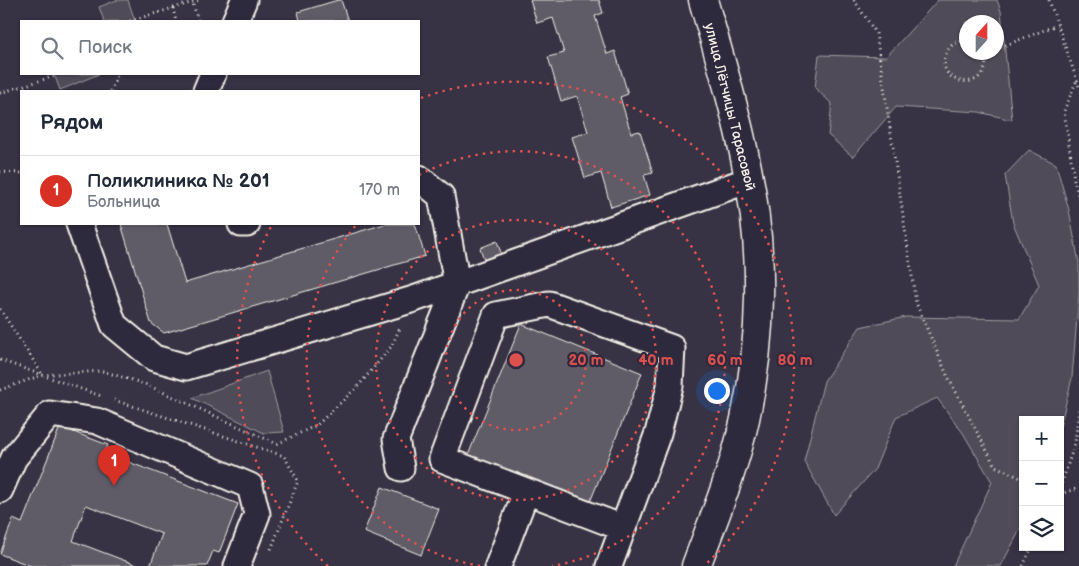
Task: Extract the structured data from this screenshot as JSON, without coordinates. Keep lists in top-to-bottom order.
{
  "streets": {
    "main road": ["улица Лётчицы Тарасовой"]
  },
  "north": "top",
  "page": {
    "search": "Поиск",
    "heading": "Рядом",
    "list": [
      {
        "mark": "1",
        "name": "Поликлиника № 201",
        "note": "Больница",
        "value": "170 m"
      }
    ],
    "map_buttons": ["+", "−"],
    "pins": "1"
  },
  "rings": [
    "20 m",
    "40 m",
    "60 m",
    "80 m"
  ]
}
